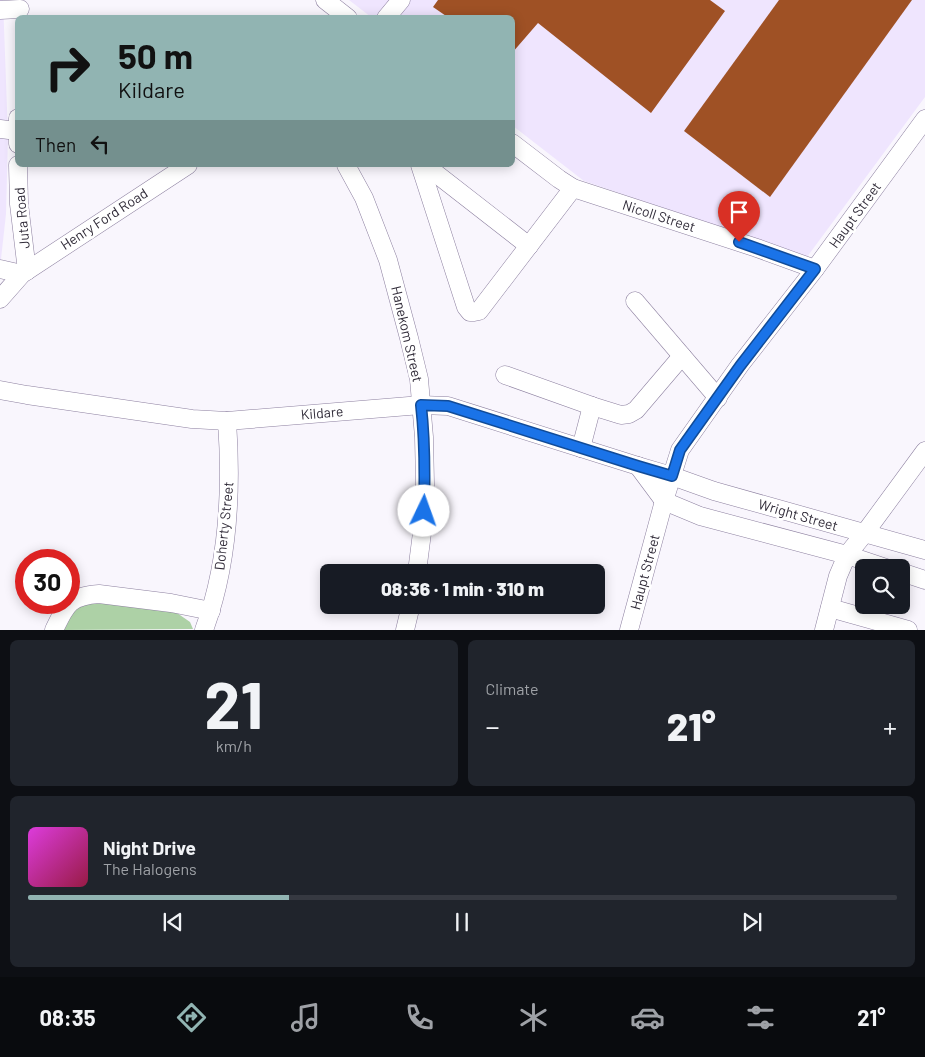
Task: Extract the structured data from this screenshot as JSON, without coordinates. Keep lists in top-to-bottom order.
{
  "streets": {
    "street": [
      "Haupt Street",
      "Nicoll Street",
      "Juta Road",
      "Henry Ford Road",
      "Hanekom Street",
      "Kildare",
      "Wright Street",
      "Doherty Street"
    ]
  },
  "crossings": [
    ["Haupt Street", "Nicoll Street"],
    ["Haupt Street", "Kildare"],
    ["Haupt Street", "Wright Street"],
    ["Juta Road", "Henry Ford Road"],
    ["Hanekom Street", "Kildare"],
    ["Kildare", "Wright Street"],
    ["Kildare", "Doherty Street"]
  ],
  "page": {
    "turn": ["50 m", "Kildare"],
    "then": "Then",
    "limit": "30",
    "trip": "08:36 · 1 min · 310 m",
    "tile": [
      ["21", "km/h"],
      "Climate"
    ],
    "heat": ["−", "21°", "+"],
    "song": ["Night Drive", "The Halogens"],
    "tabs": ["08:35", "21°"]
  }
}
